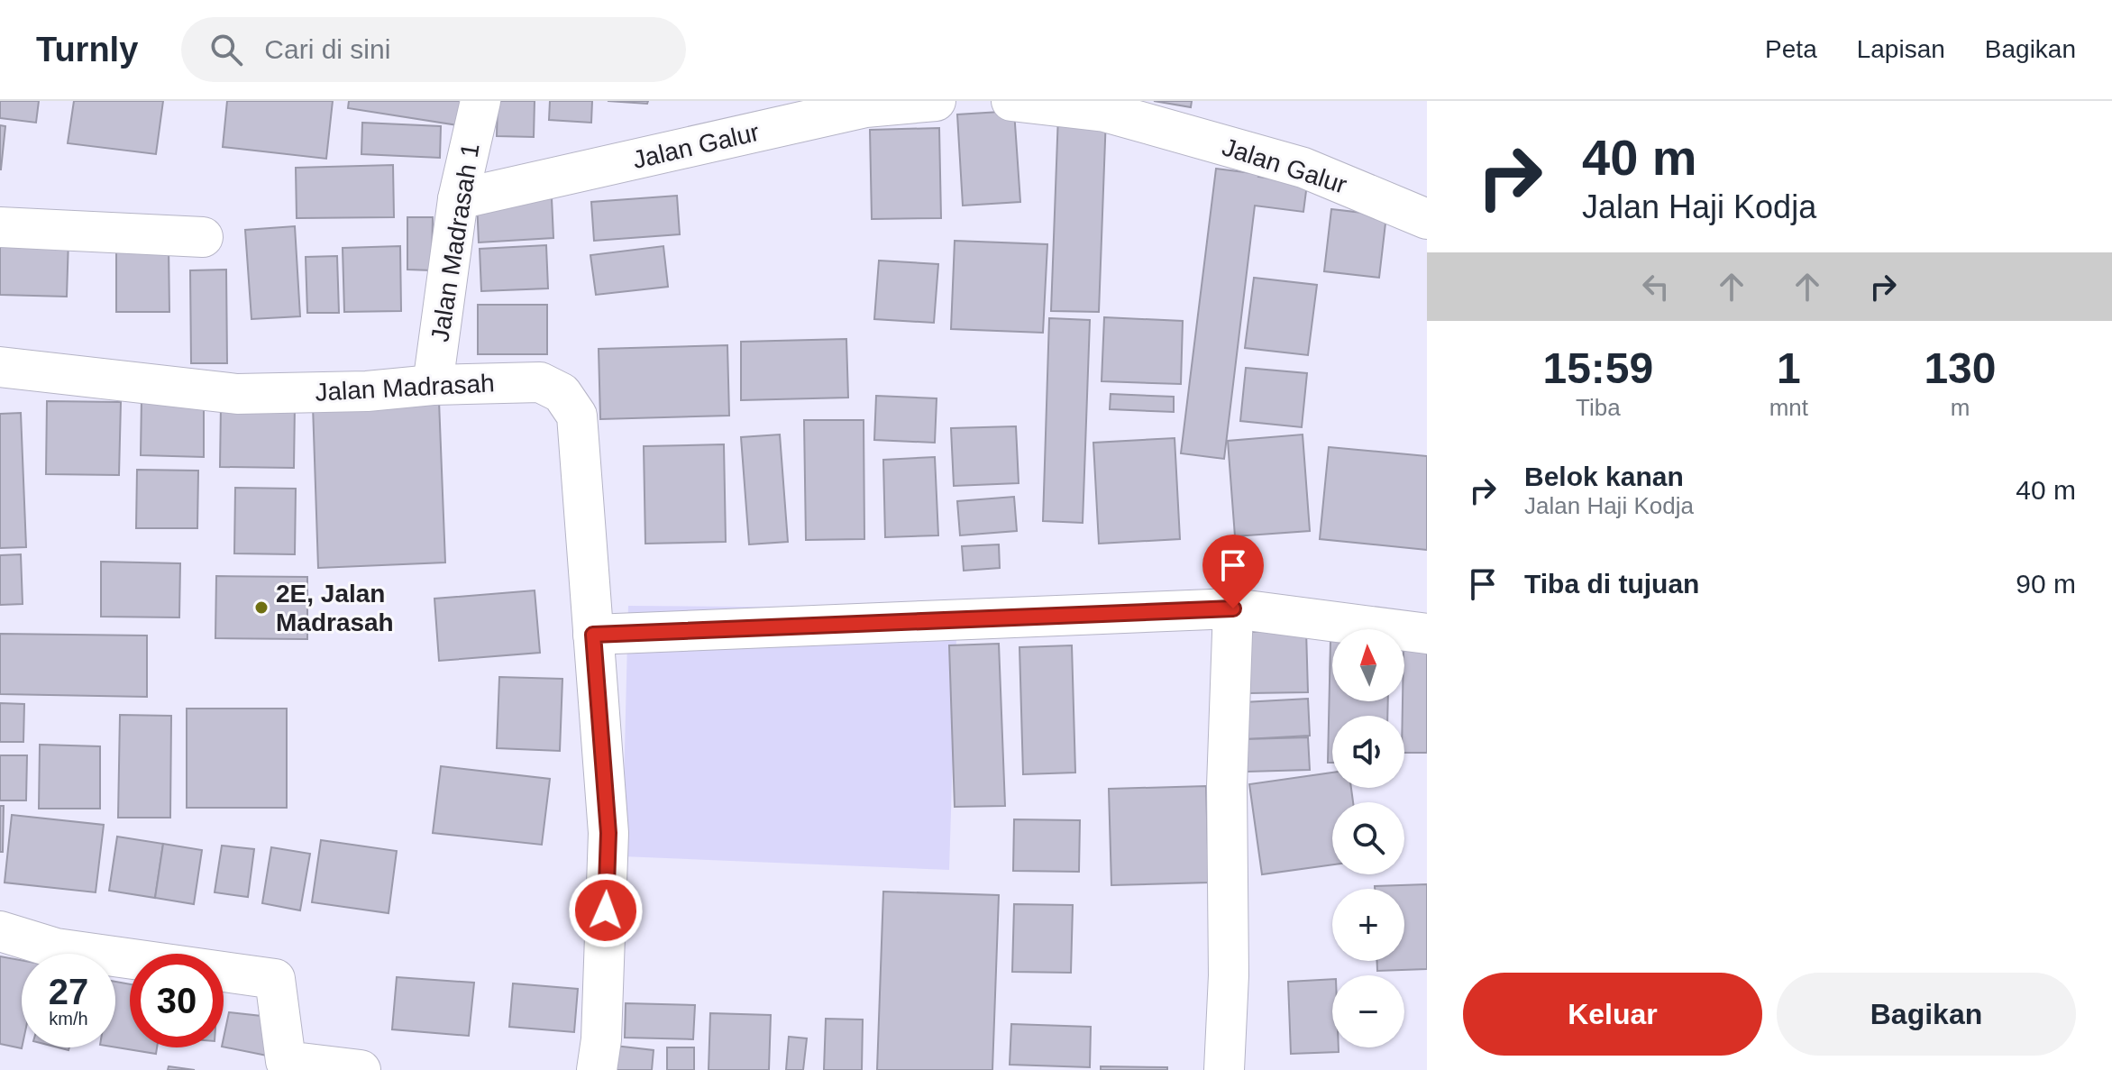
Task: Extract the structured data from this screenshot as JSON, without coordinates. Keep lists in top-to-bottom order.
{
  "streets": {
    "street": ["Jalan Galur", "Jalan Madrasah 1", "Jalan Madrasah"]
  },
  "crossings": [
    ["Jalan Galur", "Jalan Madrasah 1"],
    ["Jalan Madrasah 1", "Jalan Madrasah"]
  ],
  "places": ["2E, Jalan Madrasah"],
  "north": "top",
  "page": {
    "header": "Turnly",
    "search": "Cari di sini",
    "nav": ["Peta", "Lapisan", "Bagikan"],
    "turn": ["40 m", "Jalan Haji Kodja"],
    "eta": [
      "15:59",
      "Tiba",
      "1",
      "mnt",
      "130",
      "m"
    ],
    "list": [
      {
        "name": "Belok kanan",
        "note": "Jalan Haji Kodja",
        "value": "40 m"
      },
      {
        "name": "Tiba di tujuan",
        "value": "90 m"
      }
    ],
    "map_buttons": ["+", "−"],
    "speed": "27 km/h",
    "limit": "30",
    "buttons": ["Keluar", "Bagikan"]
  }
}
